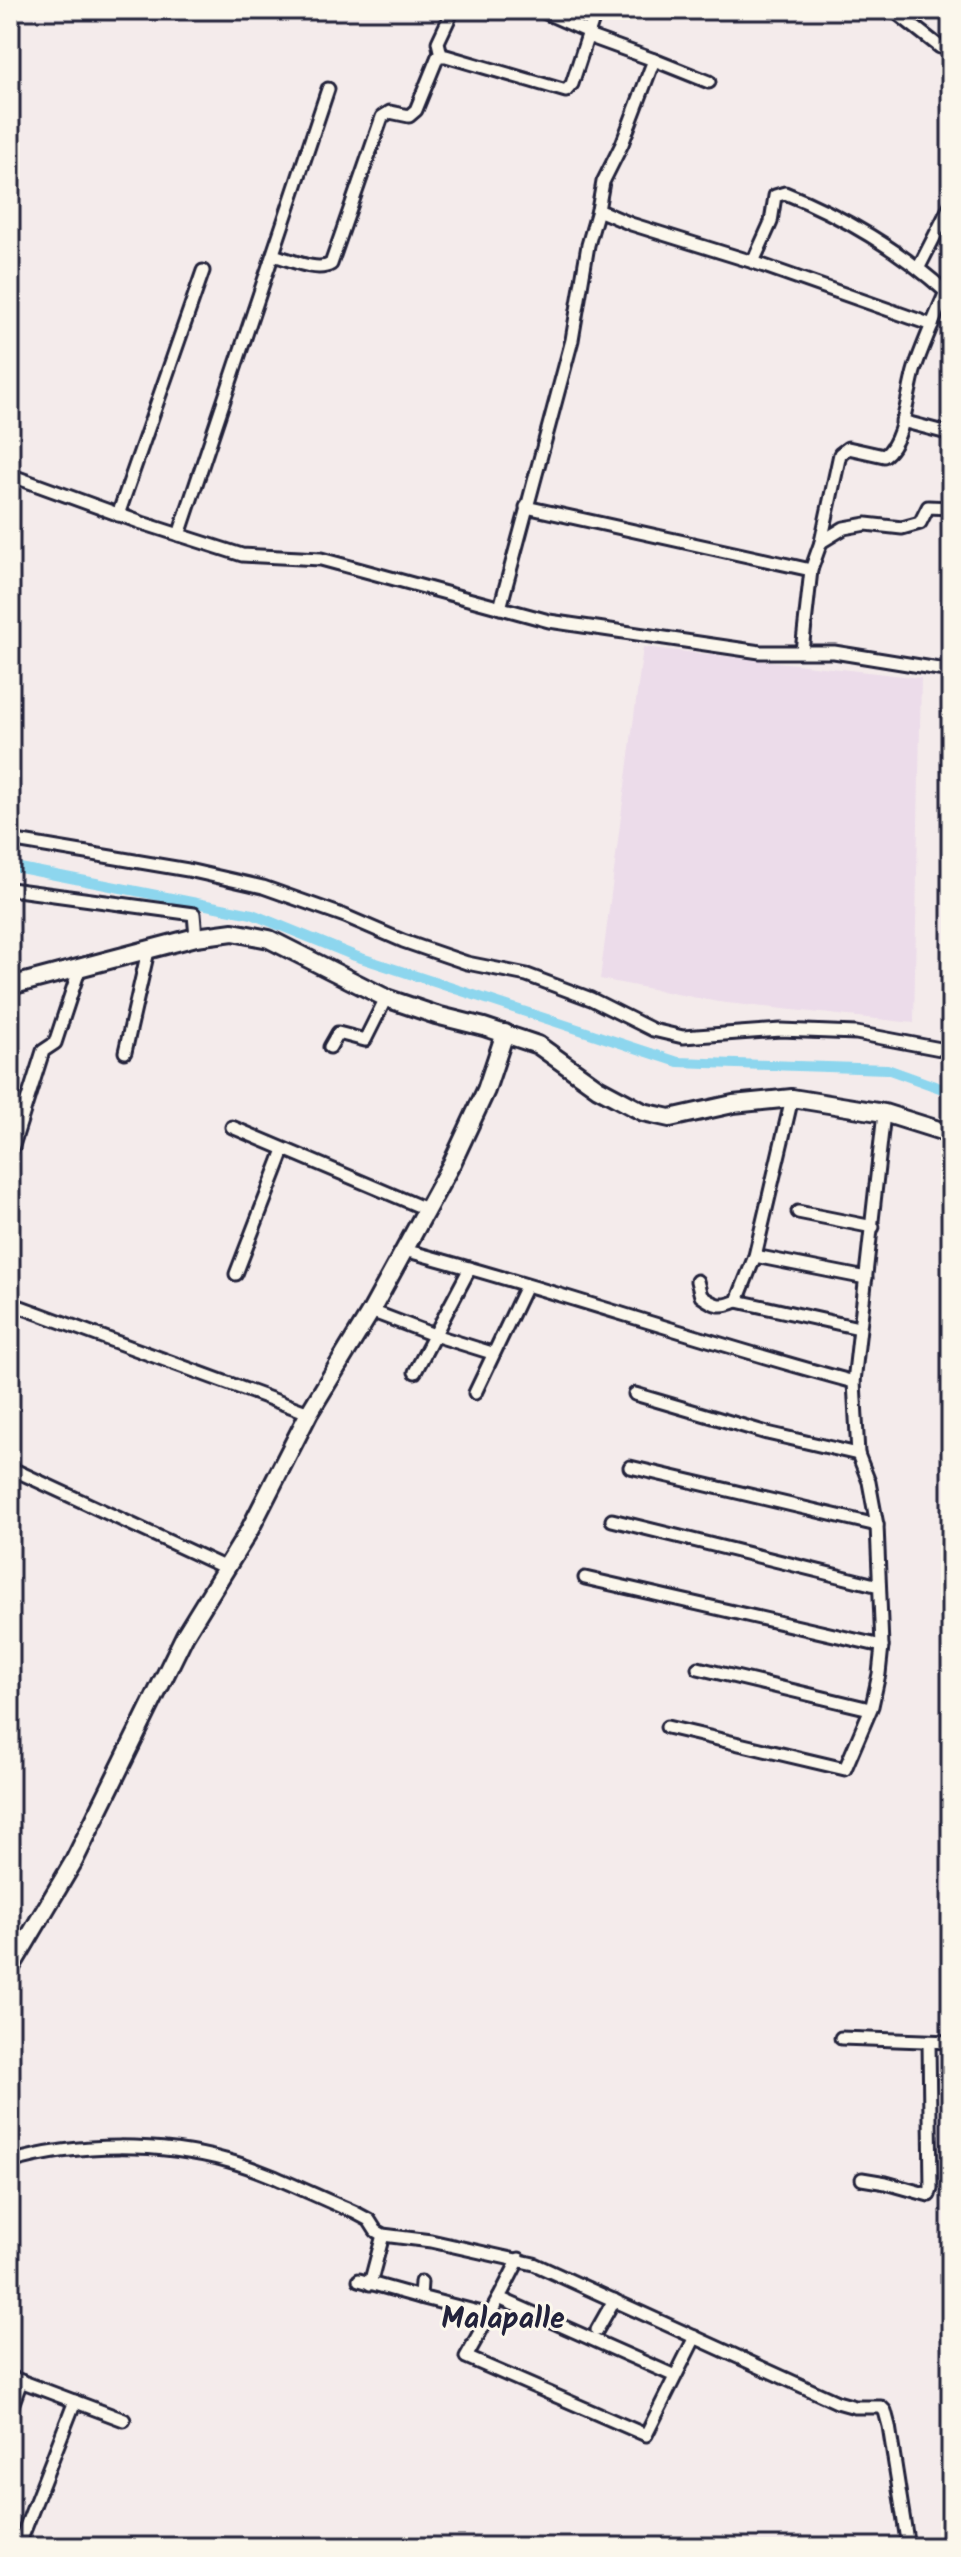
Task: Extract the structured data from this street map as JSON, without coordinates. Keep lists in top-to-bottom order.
{
  "districts": ["Malapalle"]
}
